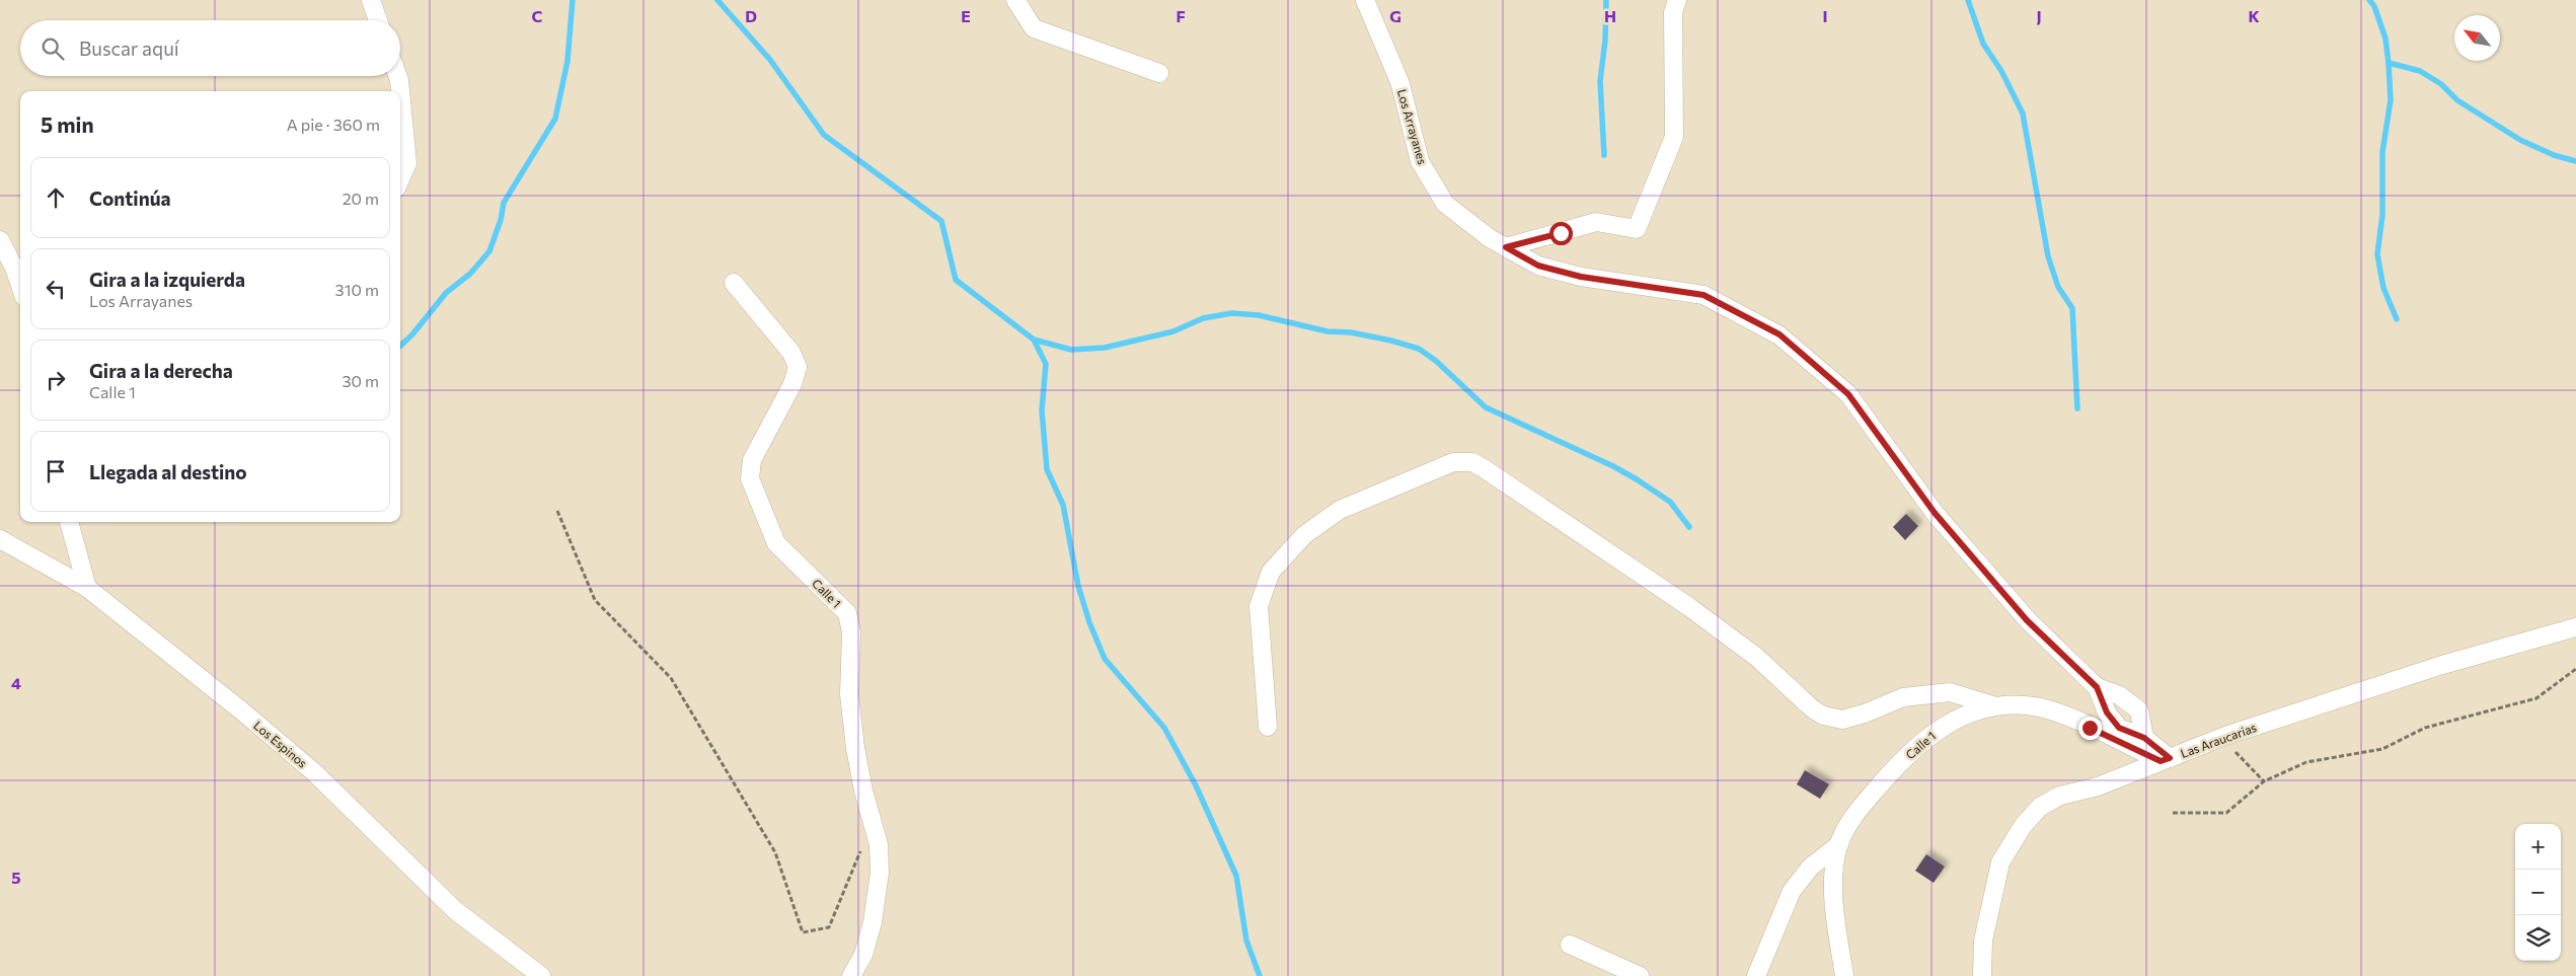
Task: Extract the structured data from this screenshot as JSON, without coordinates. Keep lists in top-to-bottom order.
{
  "streets": {
    "street": [
      "Los Arrayanes",
      "Calle 1",
      "Las Araucarias",
      "Los Espinos"
    ]
  },
  "crossings": [
    ["Los Arrayanes", "Calle 1"],
    ["Los Arrayanes", "Las Araucarias"],
    ["Calle 1", "Las Araucarias"]
  ],
  "north": "top left",
  "page": {
    "search": "Buscar aquí",
    "heading": ["5 min", "A pie · 360 m"],
    "list": [
      ["Continúa", "20 m"],
      ["Gira a la izquierda", "Los Arrayanes", "310 m"],
      ["Gira a la derecha", "Calle 1", "30 m"],
      "Llegada al destino"
    ],
    "map_buttons": ["+", "−"]
  },
  "grid": {
    "columns": [
      "C",
      "D",
      "E",
      "F",
      "G",
      "H",
      "I",
      "J",
      "K"
    ],
    "rows": ["4", "5"]
  }
}
